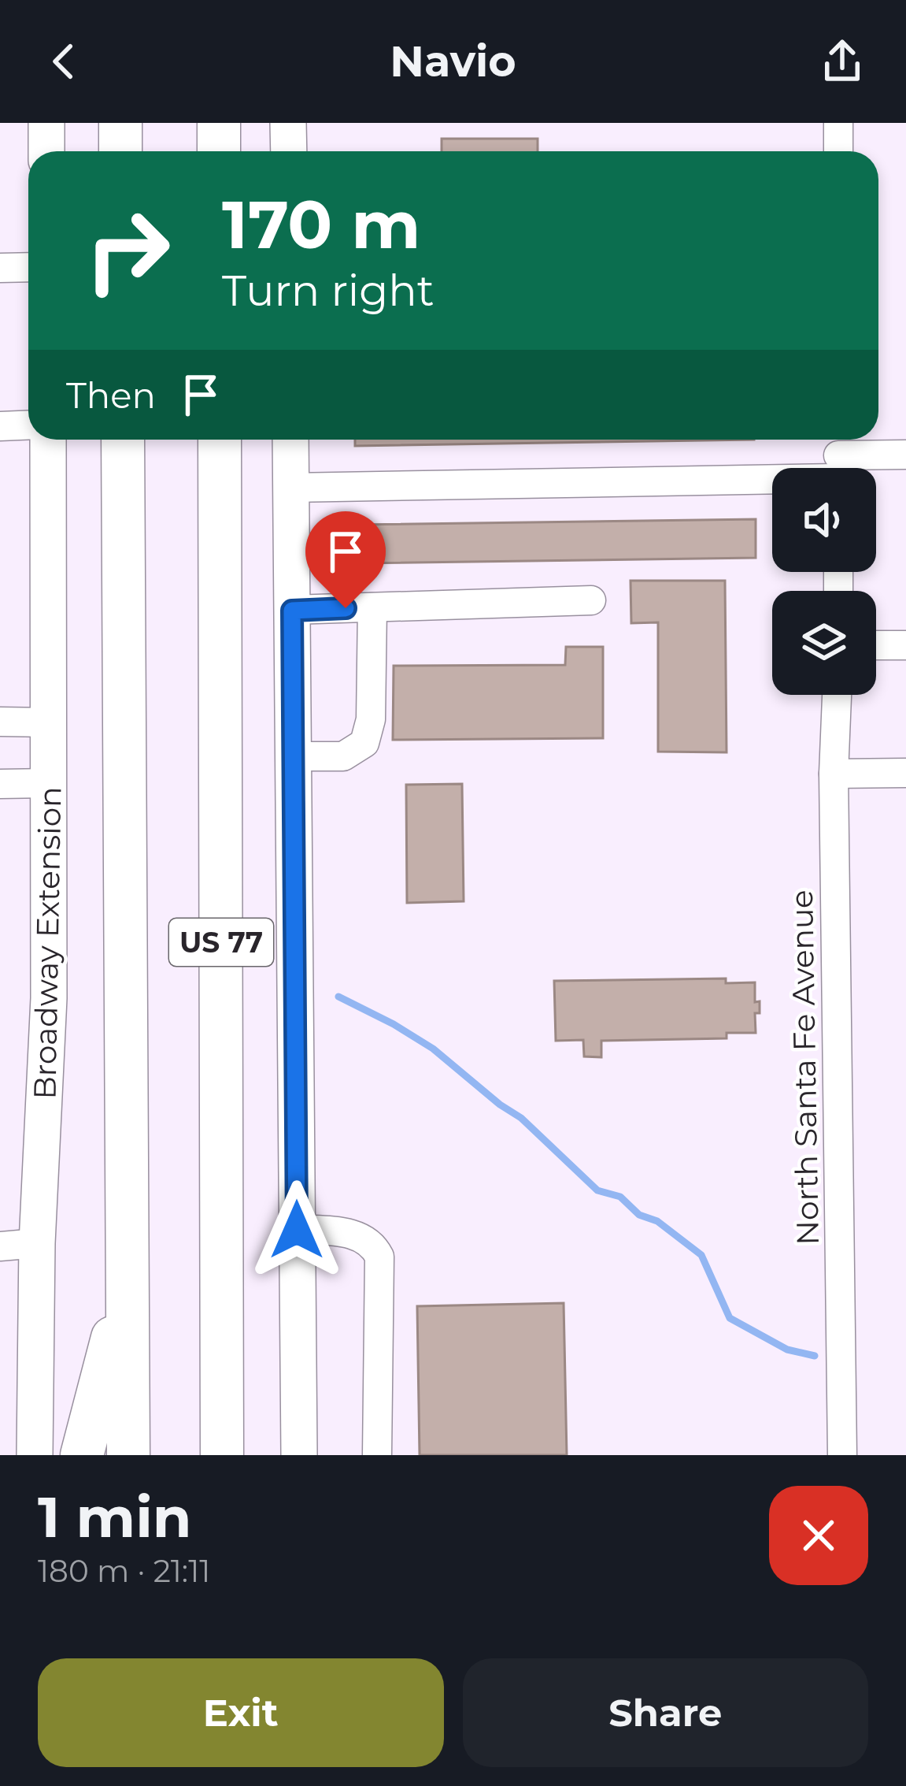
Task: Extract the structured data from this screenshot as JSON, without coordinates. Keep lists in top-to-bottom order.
{
  "streets": {
    "highway": ["US 77"],
    "main road": ["Broadway Extension"],
    "street": ["North Santa Fe Avenue"]
  },
  "page": {
    "header": "Navio",
    "turn": ["170 m", "Turn right"],
    "then": "Then",
    "heading": ["1 min", "180 m · 21:11"],
    "buttons": ["Exit", "Share"]
  }
}
